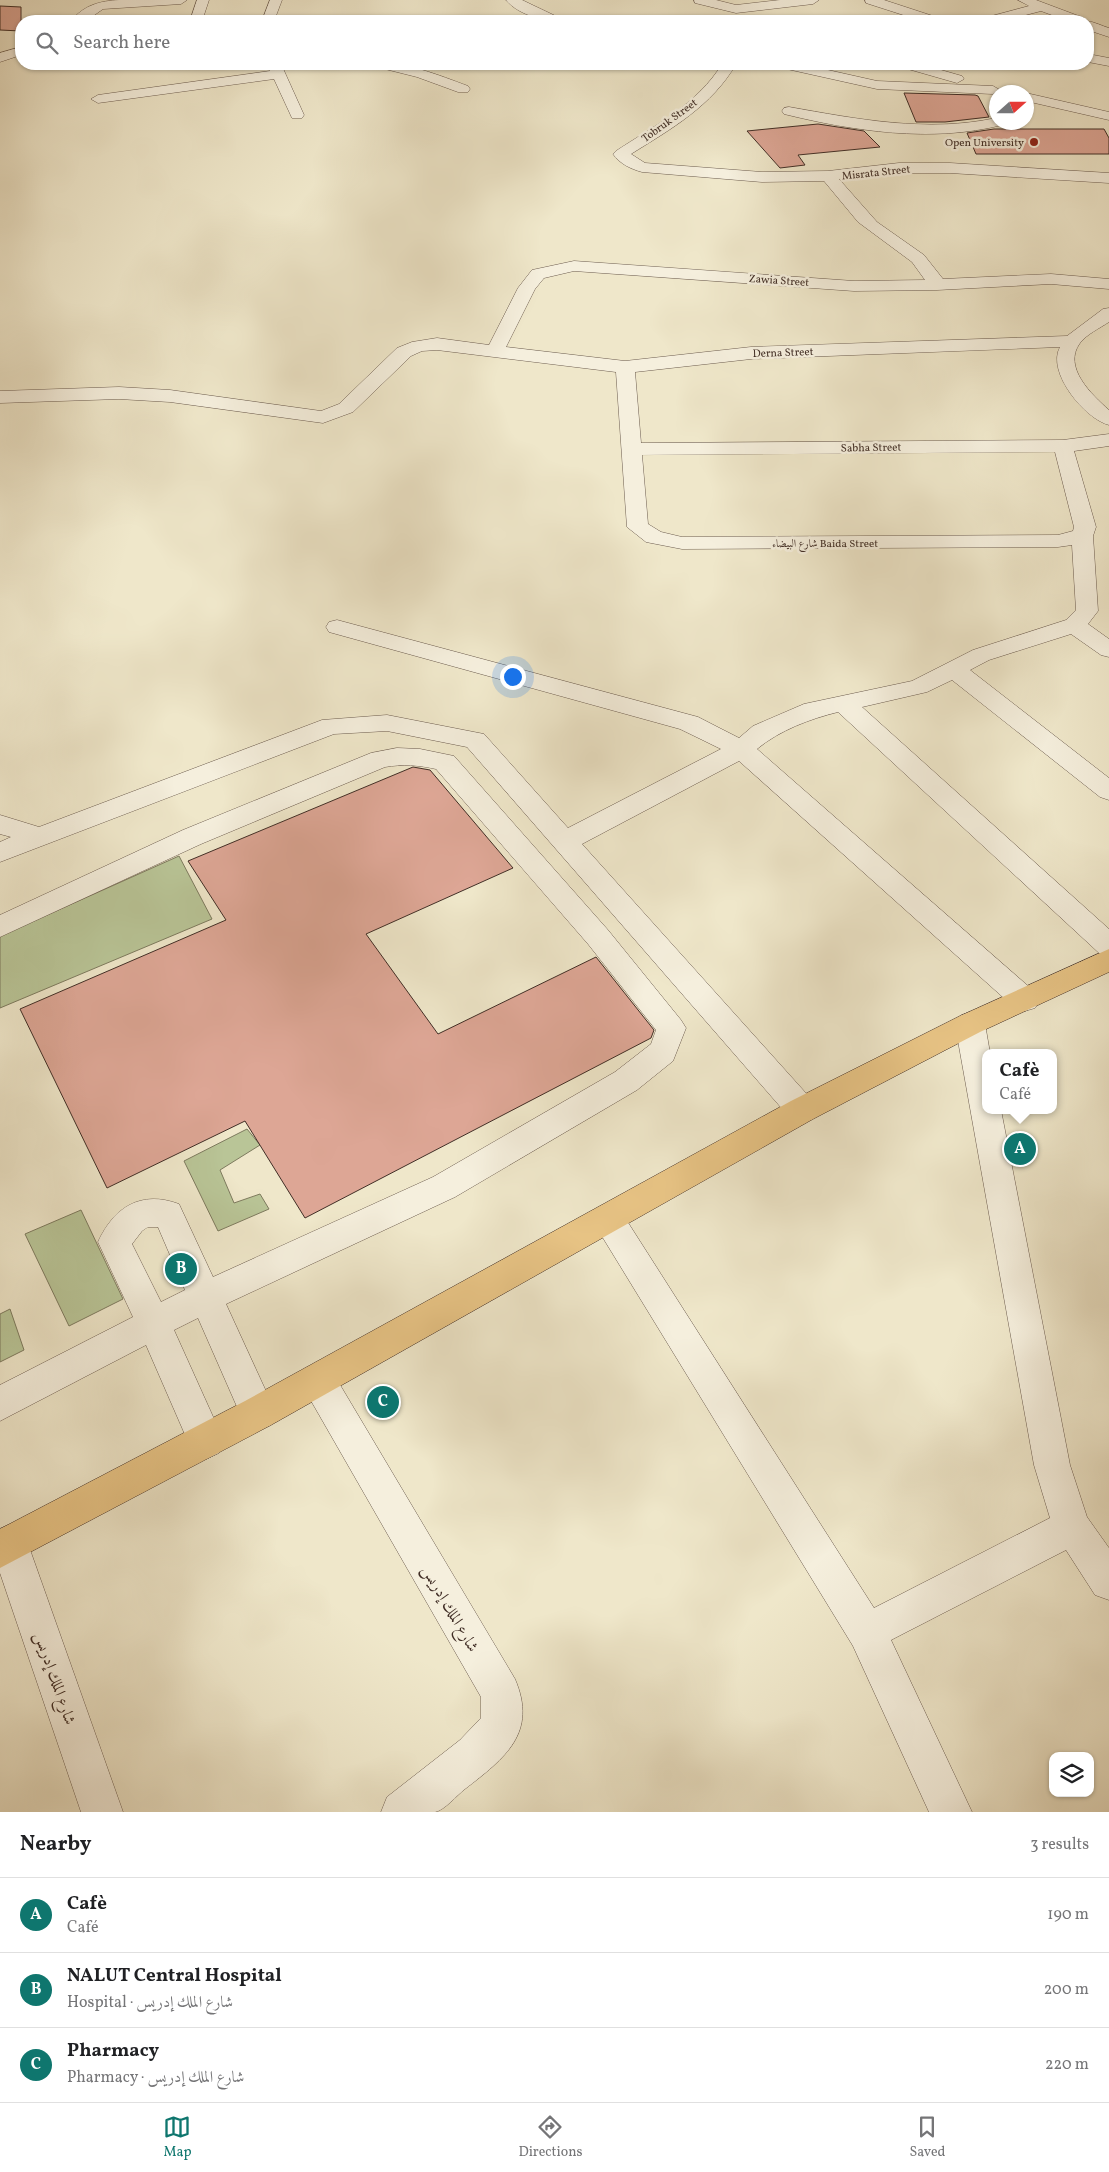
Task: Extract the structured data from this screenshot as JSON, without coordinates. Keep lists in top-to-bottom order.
{
  "streets": {
    "street": [
      "Tobruk Street",
      "Misrata Street",
      "Zawia Street",
      "Derna Street",
      "Sabha Street",
      "شارع البيضاء Baida Street",
      "شارع الملك إدريس"
    ]
  },
  "crossings": [
    ["Tobruk Street", "Misrata Street"],
    ["Zawia Street", "Derna Street"],
    ["Derna Street", "شارع البيضاء Baida Street"],
    ["Sabha Street", "شارع البيضاء Baida Street"]
  ],
  "places": ["Open University"],
  "north": "right",
  "page": {
    "search": "Search here",
    "popup": ["Cafè", "Café"],
    "pins": ["A", "B", "C"],
    "heading": ["Nearby", "3 results"],
    "list": [
      {
        "mark": "A",
        "name": "Cafè",
        "note": "Café",
        "value": "190 m"
      },
      {
        "mark": "B",
        "name": "NALUT Central Hospital",
        "note": "Hospital · شارع الملك إدريس",
        "value": "200 m"
      },
      {
        "mark": "C",
        "name": "Pharmacy",
        "note": "Pharmacy · شارع الملك إدريس",
        "value": "220 m"
      }
    ],
    "nav": ["Map", "Directions", "Saved"]
  }
}
